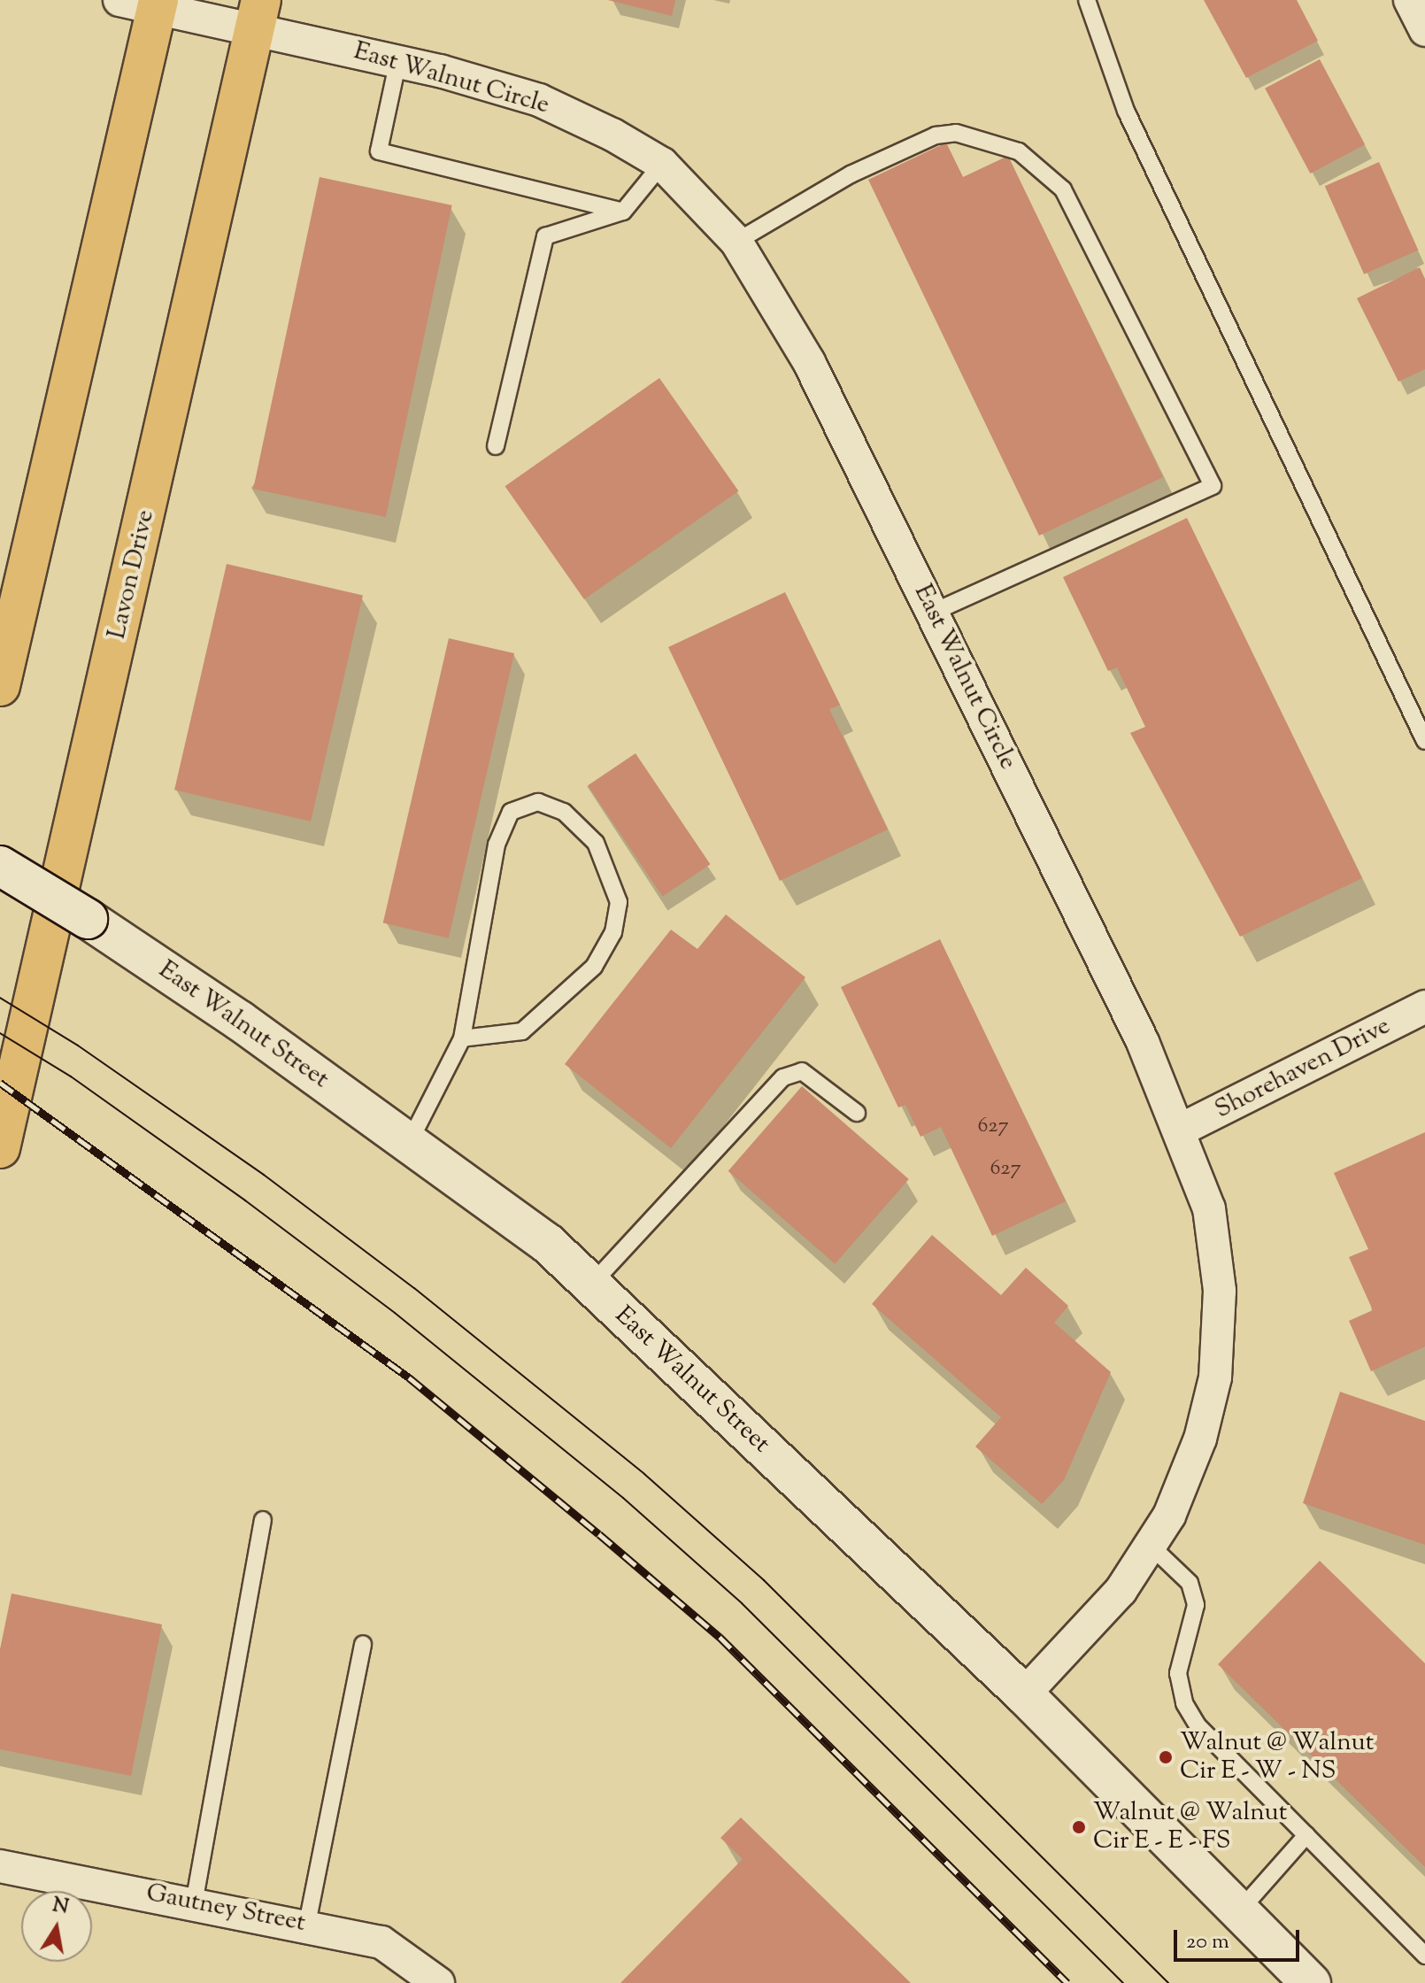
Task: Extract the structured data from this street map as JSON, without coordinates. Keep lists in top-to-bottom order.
{
  "streets": {
    "main road": ["Lavon Drive"],
    "street": [
      "East Walnut Circle",
      "East Walnut Street",
      "Shorehaven Drive",
      "Gautney Street"
    ]
  },
  "crossings": [
    ["East Walnut Circle", "Lavon Drive"],
    ["East Walnut Circle", "East Walnut Street"],
    ["East Walnut Circle", "Shorehaven Drive"]
  ],
  "places": ["Walnut @ Walnut Cir E - W - NS", "Walnut @ Walnut Cir E - E - FS"],
  "house_numbers": ["627", "627"],
  "scale_bar": "20 m",
  "north": "top"
}
